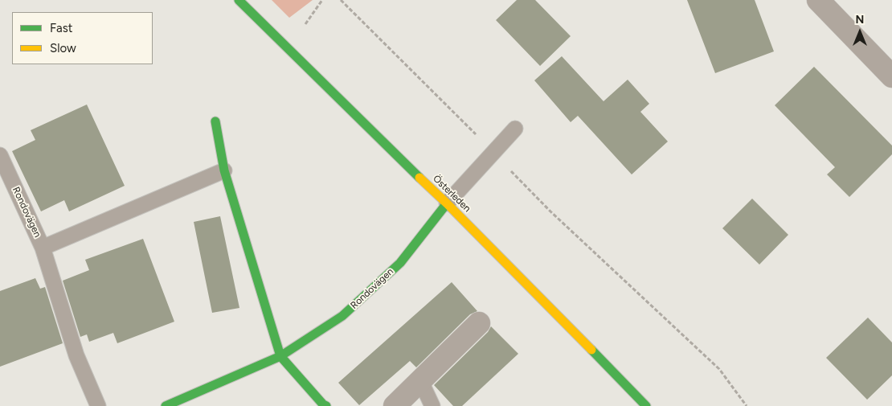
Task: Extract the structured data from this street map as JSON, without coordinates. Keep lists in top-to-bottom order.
{
  "streets": {
    "street": ["Österleden", "Rondovägen"]
  },
  "crossings": [
    ["Österleden", "Rondovägen"]
  ],
  "legend": ["Fast", "Slow"],
  "north": "top"
}
